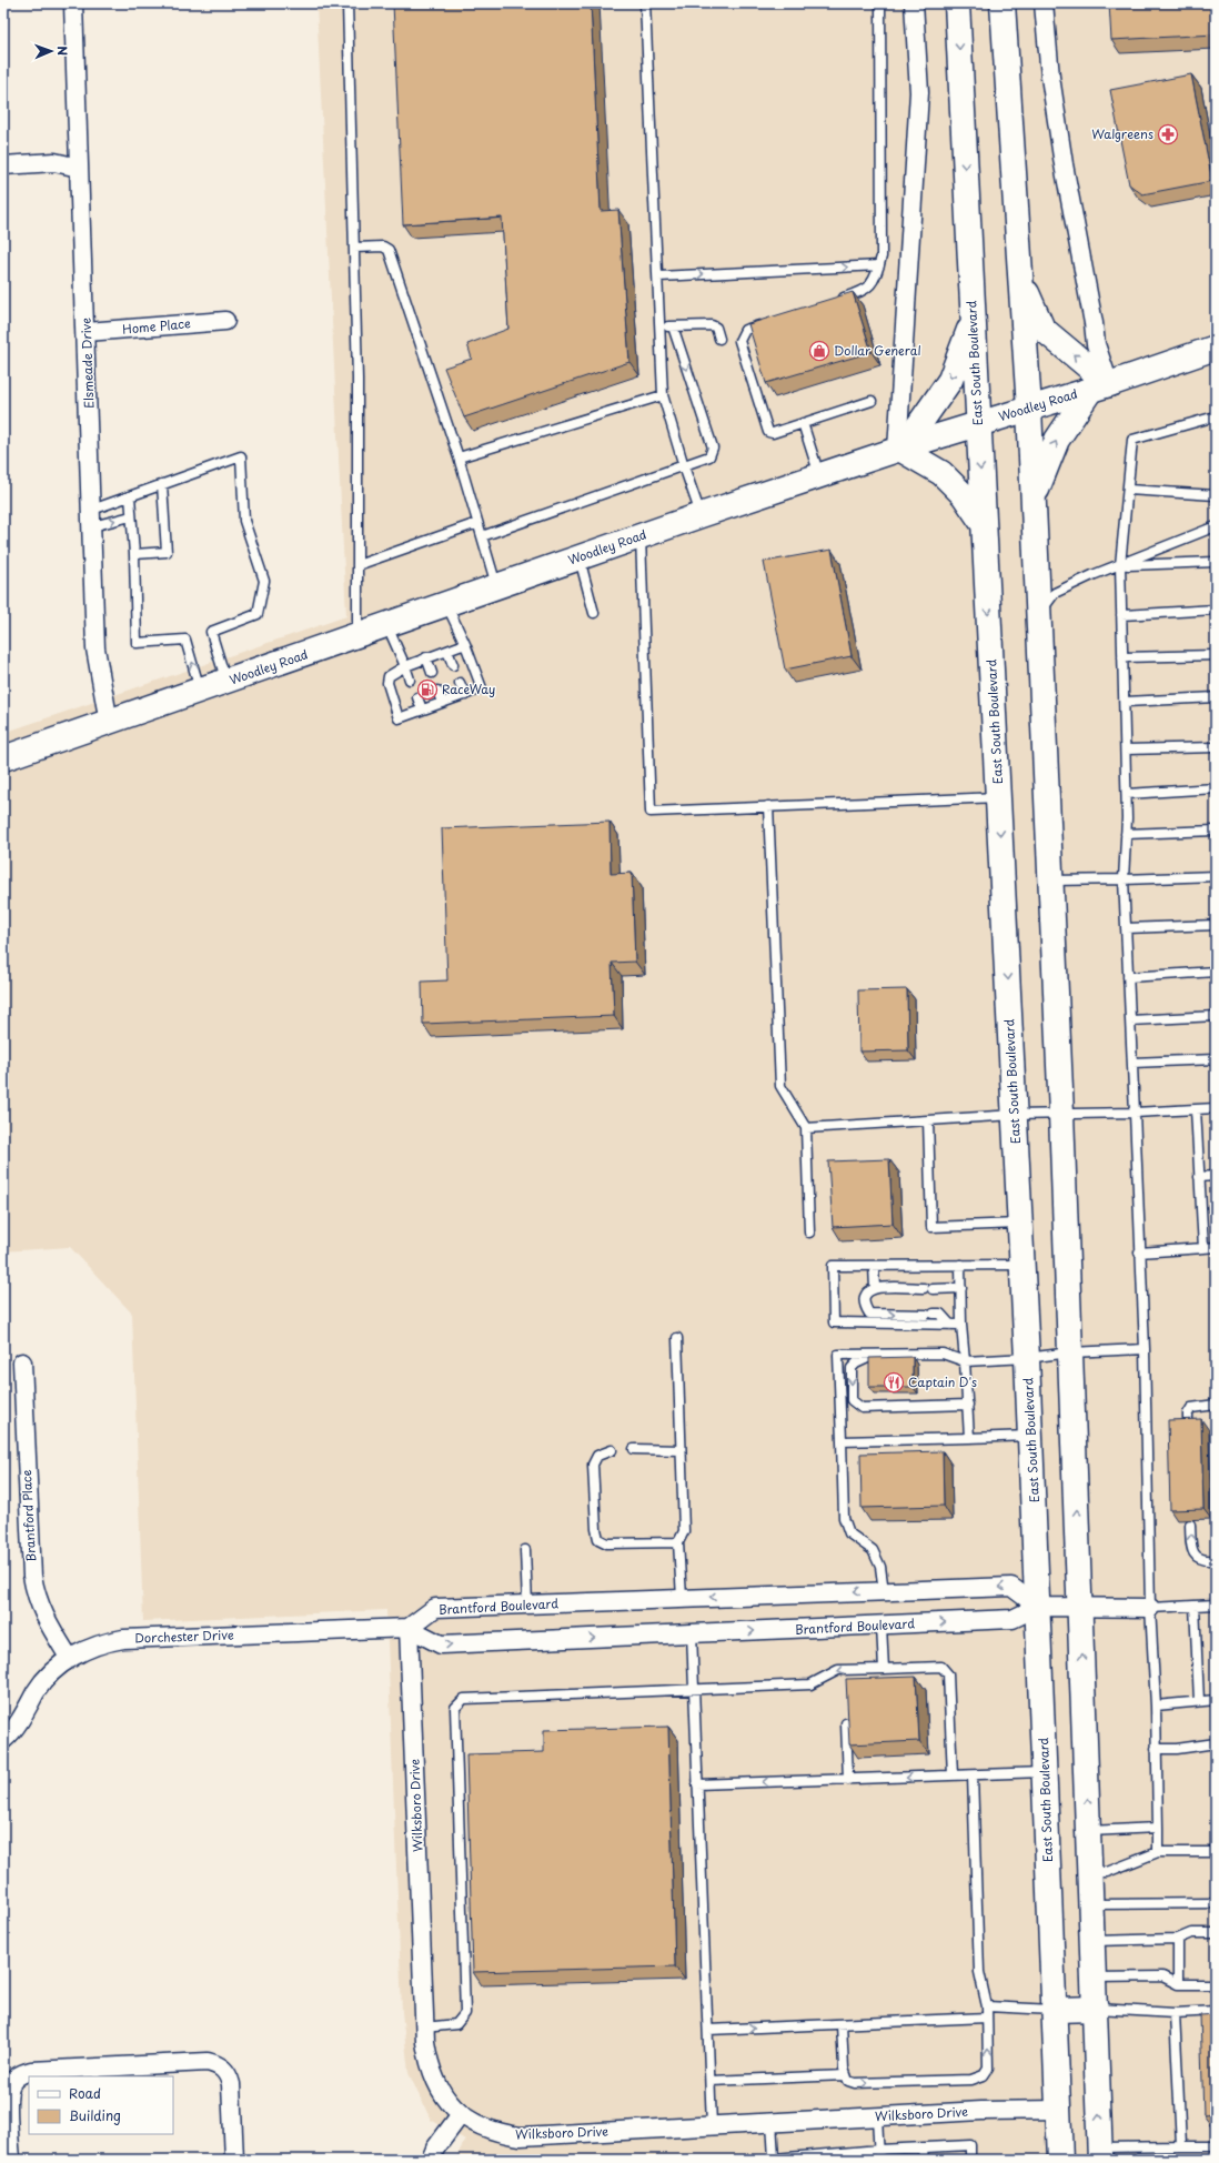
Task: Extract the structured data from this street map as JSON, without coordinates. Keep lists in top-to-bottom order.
{
  "streets": {
    "main road": ["East South Boulevard", "Woodley Road"],
    "street": [
      "Home Place",
      "Elsmeade Drive",
      "Brantford Place",
      "Brantford Boulevard",
      "Dorchester Drive",
      "Wilksboro Drive"
    ]
  },
  "crossings": [
    ["Home Place", "Elsmeade Drive"],
    ["Elsmeade Drive", "Woodley Road"],
    ["East South Boulevard", "Woodley Road"],
    ["East South Boulevard", "Brantford Boulevard"],
    ["East South Boulevard", "Wilksboro Drive"],
    ["Brantford Place", "Dorchester Drive"],
    ["Brantford Boulevard", "Dorchester Drive"],
    ["Brantford Boulevard", "Wilksboro Drive"],
    ["Dorchester Drive", "Wilksboro Drive"]
  ],
  "places": {
    "pharmacy": ["Walgreens"],
    "shop": ["Dollar General"],
    "fuel station": ["RaceWay"],
    "restaurant": ["Captain D's"]
  },
  "legend": ["Road", "Building"],
  "north": "right"
}
